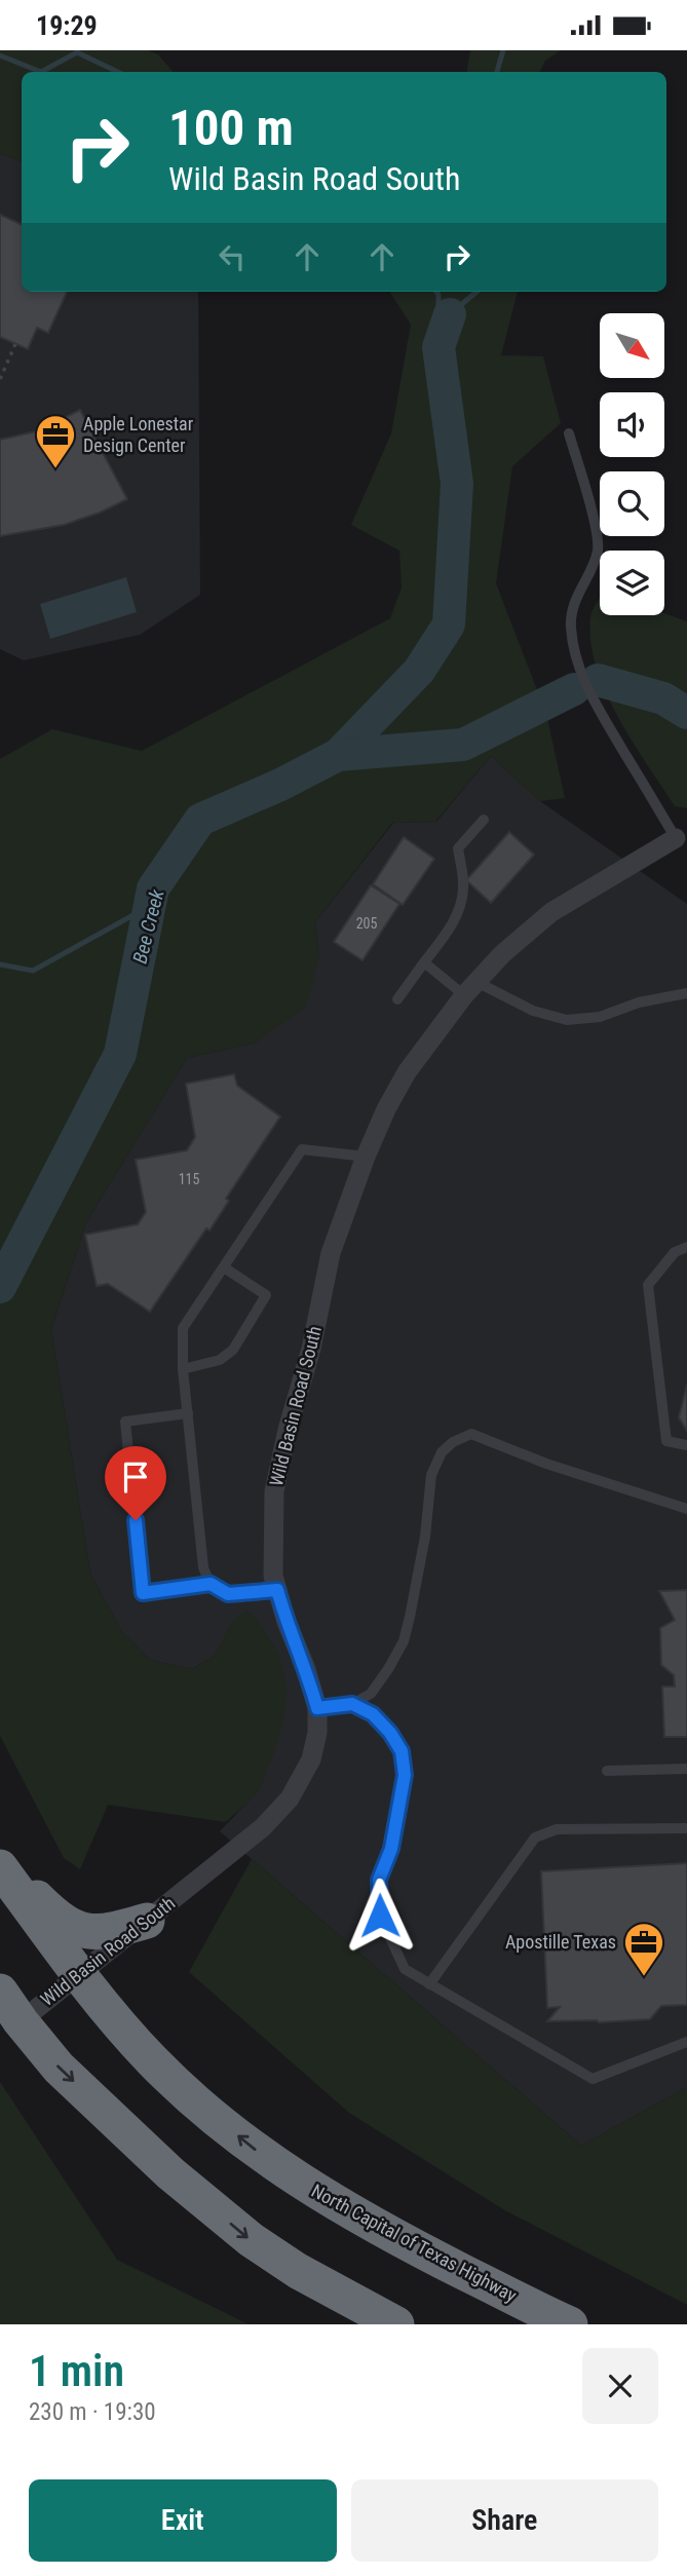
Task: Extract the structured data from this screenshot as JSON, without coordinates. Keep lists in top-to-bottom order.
{
  "streets": {
    "highway": ["North Capital of Texas Highway"],
    "street": ["Wild Basin Road South"]
  },
  "crossings": [
    ["Wild Basin Road South", "North Capital of Texas Highway"]
  ],
  "water": ["Bee Creek"],
  "places": {
    "office": ["Apple Lonestar Design Center", "Apostille Texas"]
  },
  "house_numbers": ["205", "115"],
  "north": "bottom right",
  "page": {
    "status": "19:29",
    "turn": ["100 m", "Wild Basin Road South"],
    "heading": ["1 min", "230 m · 19:30"],
    "buttons": ["Exit", "Share"]
  }
}
